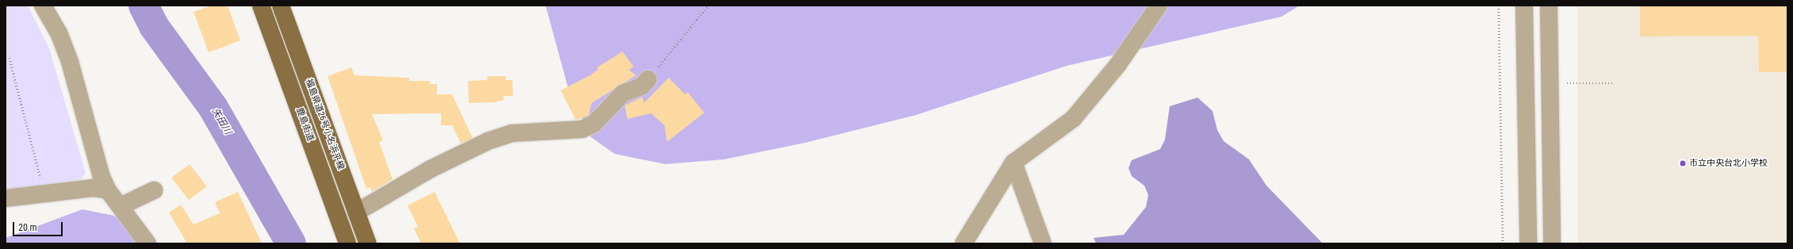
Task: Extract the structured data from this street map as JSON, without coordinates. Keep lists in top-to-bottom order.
{
  "streets": {
    "main road": ["鹿島街道", "福島県道26号小名浜平線"]
  },
  "water": ["矢田川"],
  "places": ["市立中央台北小学校"],
  "scale_bar": "20 m"
}
